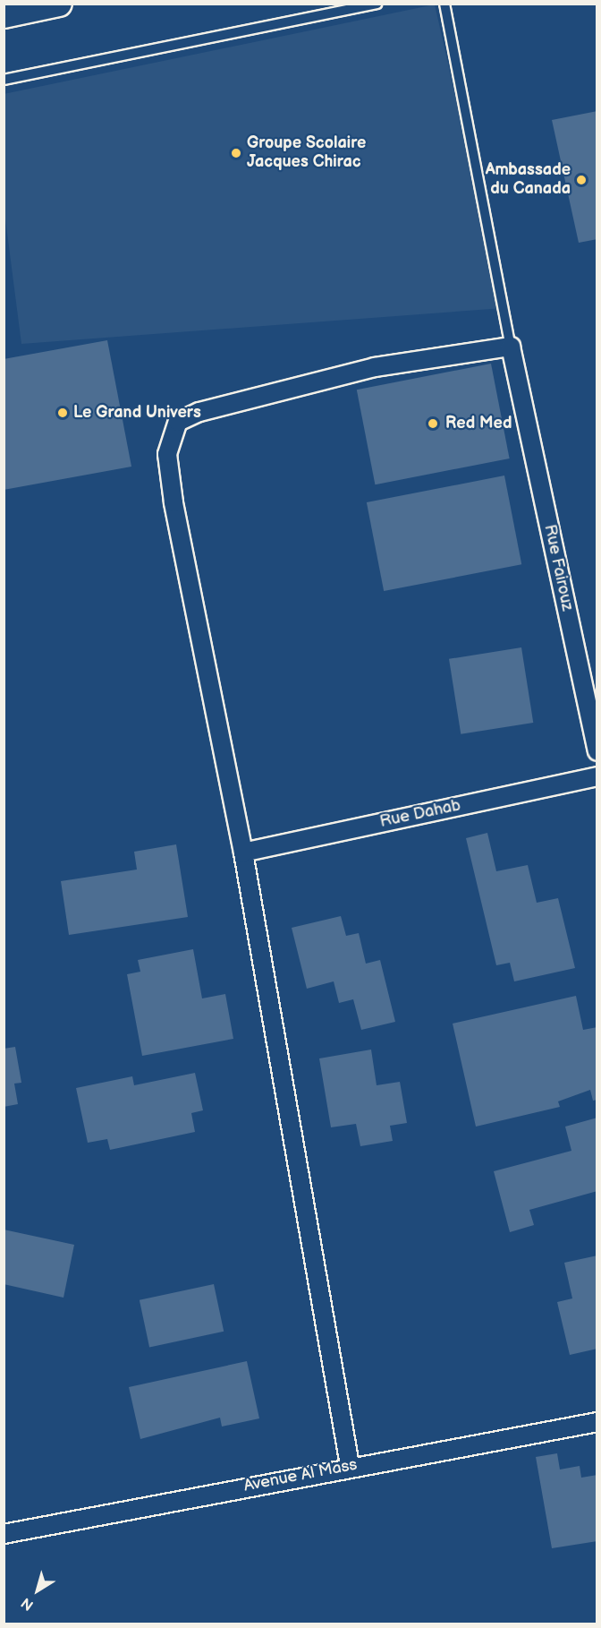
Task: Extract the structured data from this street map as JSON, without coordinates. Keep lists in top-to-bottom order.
{
  "streets": {
    "street": ["Rue Fairouz", "Rue Dahab", "Avenue Al Mass"]
  },
  "places": [
    "Groupe Scolaire Jacques Chirac",
    "Ambassade du Canada",
    "Le Grand Univers",
    "Red Med"
  ],
  "north": "bottom left"
}
